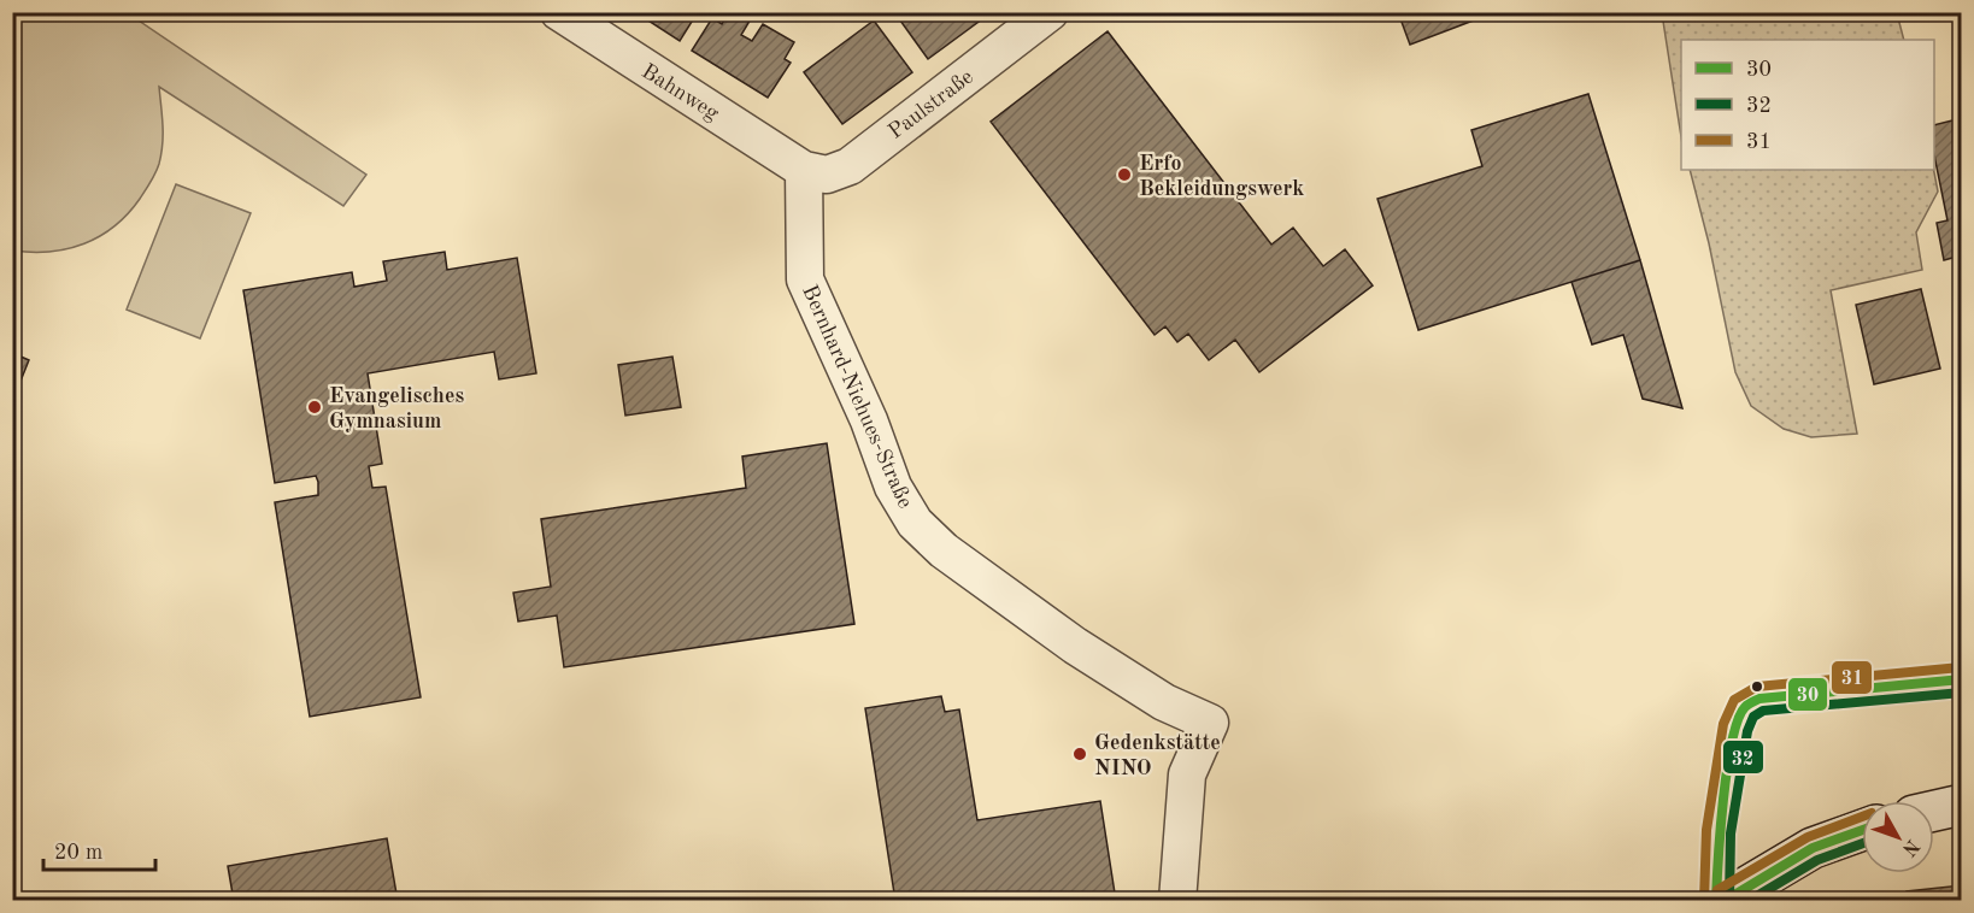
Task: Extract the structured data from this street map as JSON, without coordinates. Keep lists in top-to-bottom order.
{
  "streets": {
    "street": ["Bahnweg", "Paulstraße", "Bernhard-Niehues-Straße"]
  },
  "crossings": [
    ["Bahnweg", "Paulstraße"],
    ["Bahnweg", "Bernhard-Niehues-Straße"],
    ["Paulstraße", "Bernhard-Niehues-Straße"]
  ],
  "places": ["Erfo Bekleidungswerk", "Evangelisches Gymnasium", "Gedenkstätte NINO"],
  "lines": ["transit line 31", "transit line 30", "transit line 32"],
  "legend": ["30", "32", "31"],
  "scale_bar": "20 m",
  "north": "bottom right"
}
